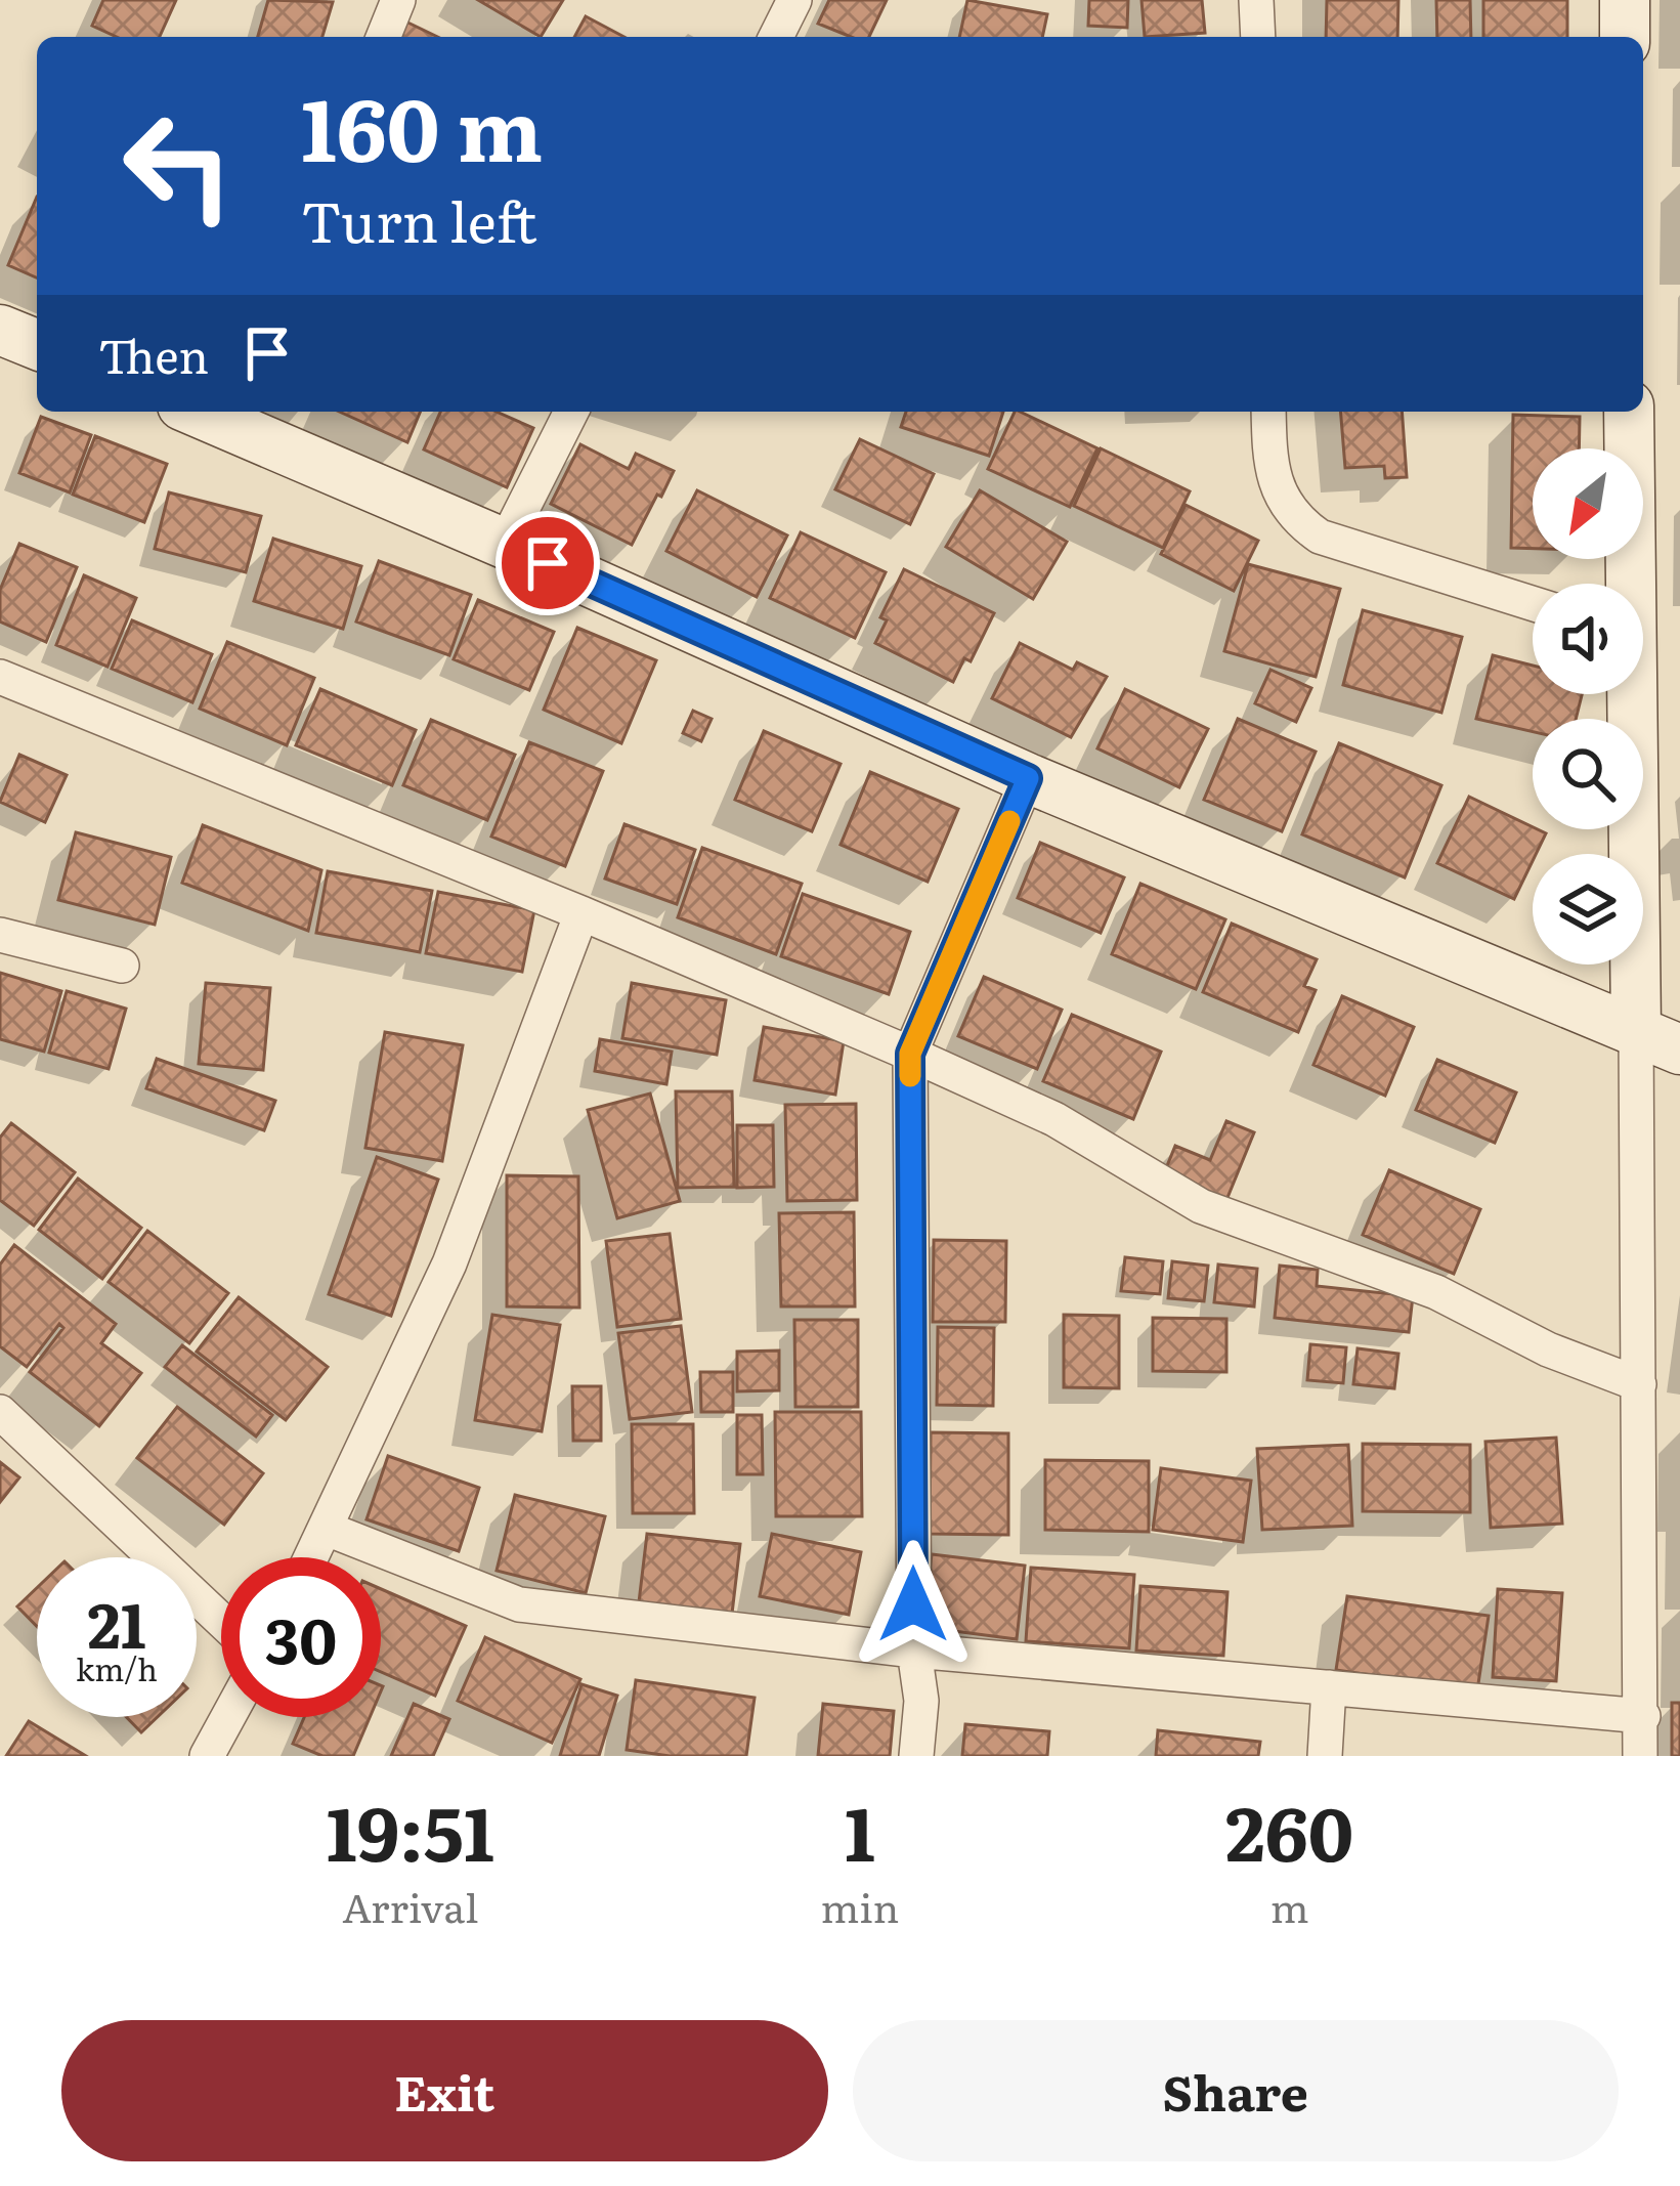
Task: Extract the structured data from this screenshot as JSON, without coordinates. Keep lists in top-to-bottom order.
{
  "north": "bottom left",
  "page": {
    "turn": ["160 m", "Turn left"],
    "then": "Then",
    "speed": "21 km/h",
    "limit": "30",
    "eta": [
      "19:51",
      "Arrival",
      "1",
      "min",
      "260",
      "m"
    ],
    "buttons": ["Exit", "Share"]
  }
}
